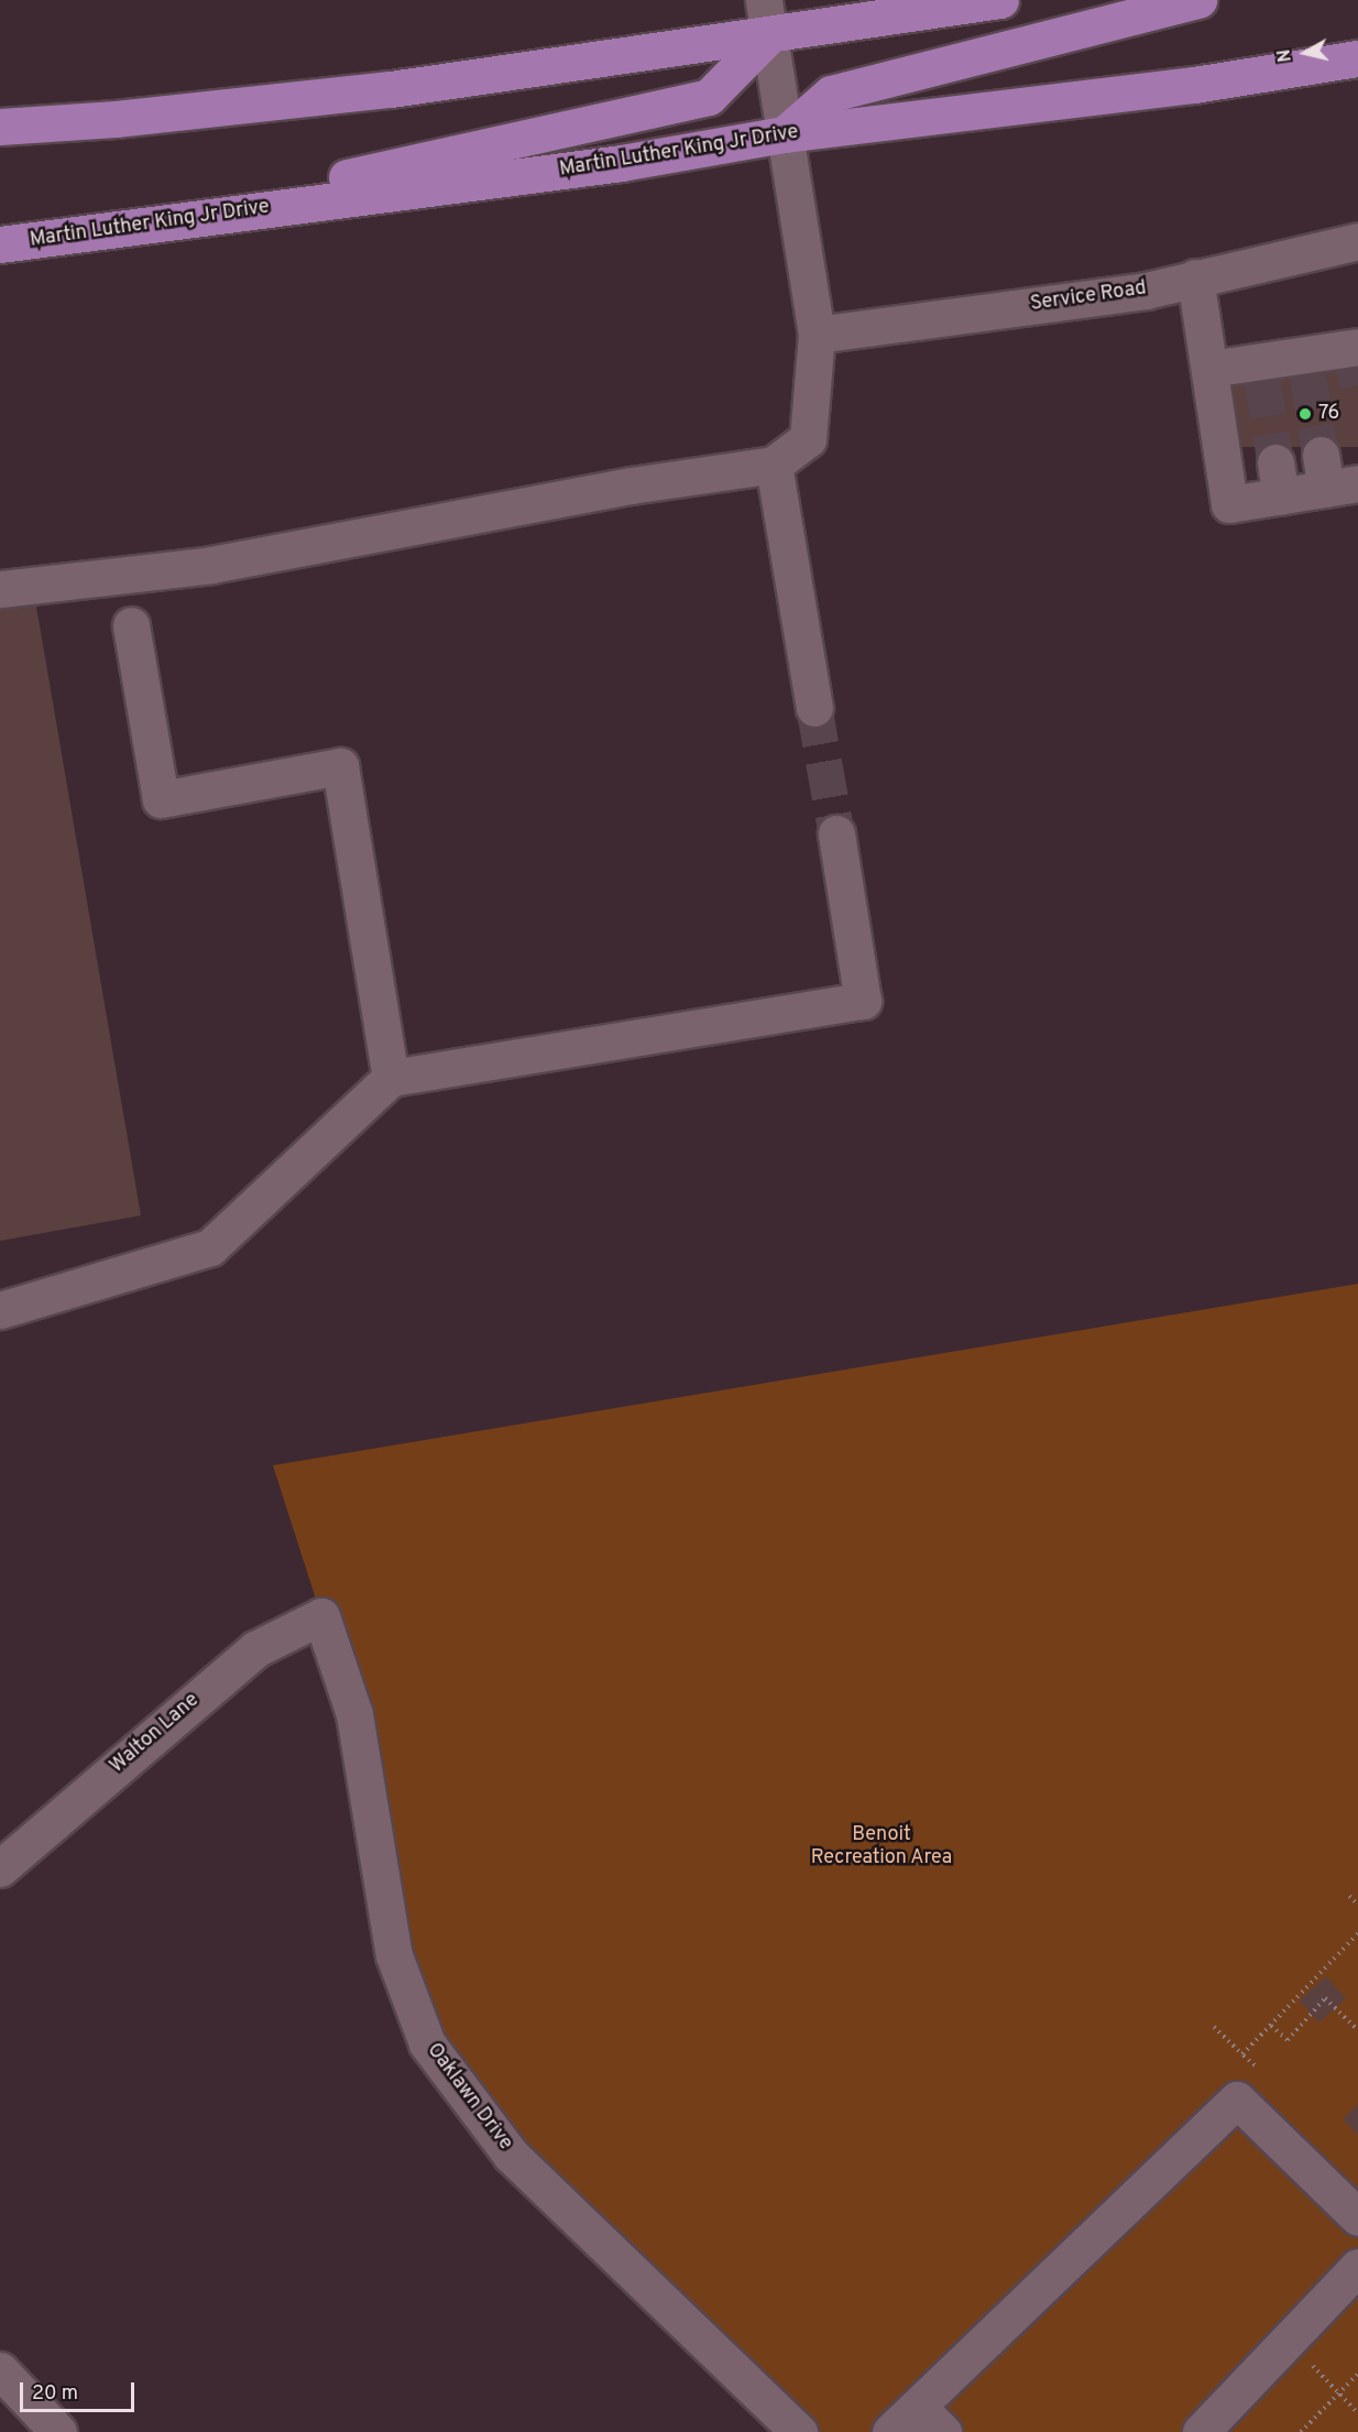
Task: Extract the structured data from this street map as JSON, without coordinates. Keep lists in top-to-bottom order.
{
  "streets": {
    "highway": ["Martin Luther King Jr Drive"],
    "street": ["Service Road", "Walton Lane", "Oaklawn Drive"]
  },
  "crossings": [
    ["Walton Lane", "Oaklawn Drive"]
  ],
  "parks": ["Benoit Recreation Area"],
  "places": ["76"],
  "scale_bar": "20 m",
  "north": "left"
}
